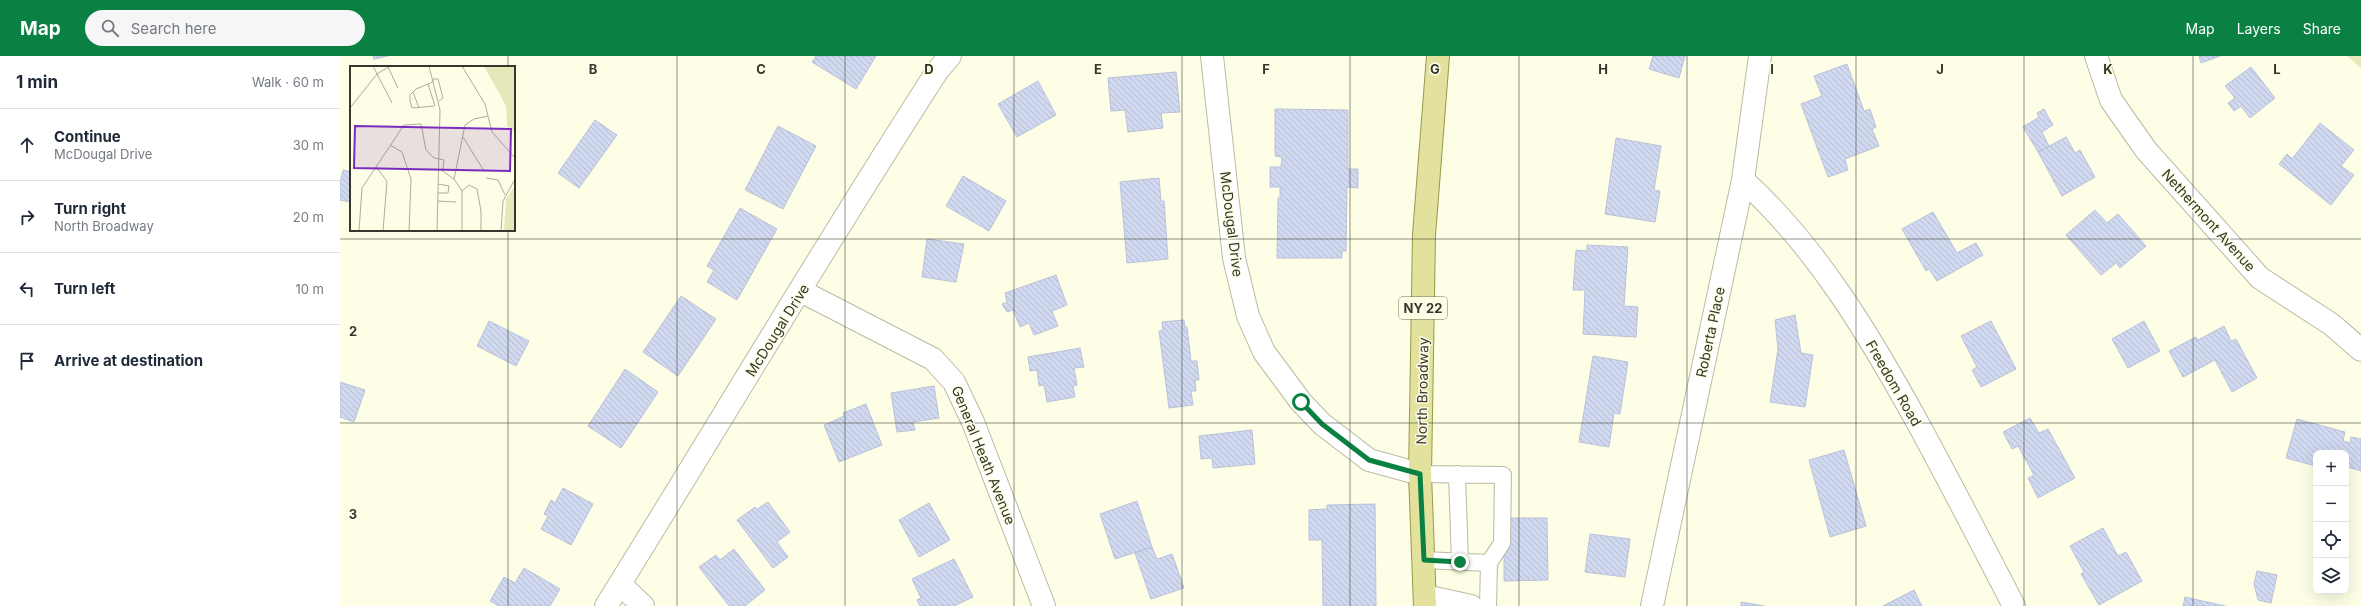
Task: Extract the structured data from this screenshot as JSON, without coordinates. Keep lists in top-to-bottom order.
{
  "streets": {
    "main road": ["NY 22", "North Broadway"],
    "street": [
      "Nethermont Avenue",
      "McDougal Drive",
      "Roberta Place",
      "Freedom Road",
      "General Heath Avenue"
    ]
  },
  "crossings": [
    ["McDougal Drive", "North Broadway"],
    ["McDougal Drive", "General Heath Avenue"],
    ["Roberta Place", "Freedom Road"]
  ],
  "page": {
    "header": "Map",
    "search": "Search here",
    "nav": ["Map", "Layers", "Share"],
    "heading": ["1 min", "Walk · 60 m"],
    "list": [
      ["Continue", "McDougal Drive", "30 m"],
      ["Turn right", "North Broadway", "20 m"],
      ["Turn left", "10 m"],
      "Arrive at destination"
    ],
    "map_buttons": ["+", "−"]
  },
  "grid": {
    "columns": [
      "B",
      "C",
      "D",
      "E",
      "F",
      "G",
      "H",
      "I",
      "J",
      "K",
      "L"
    ],
    "rows": ["2", "3"]
  }
}
